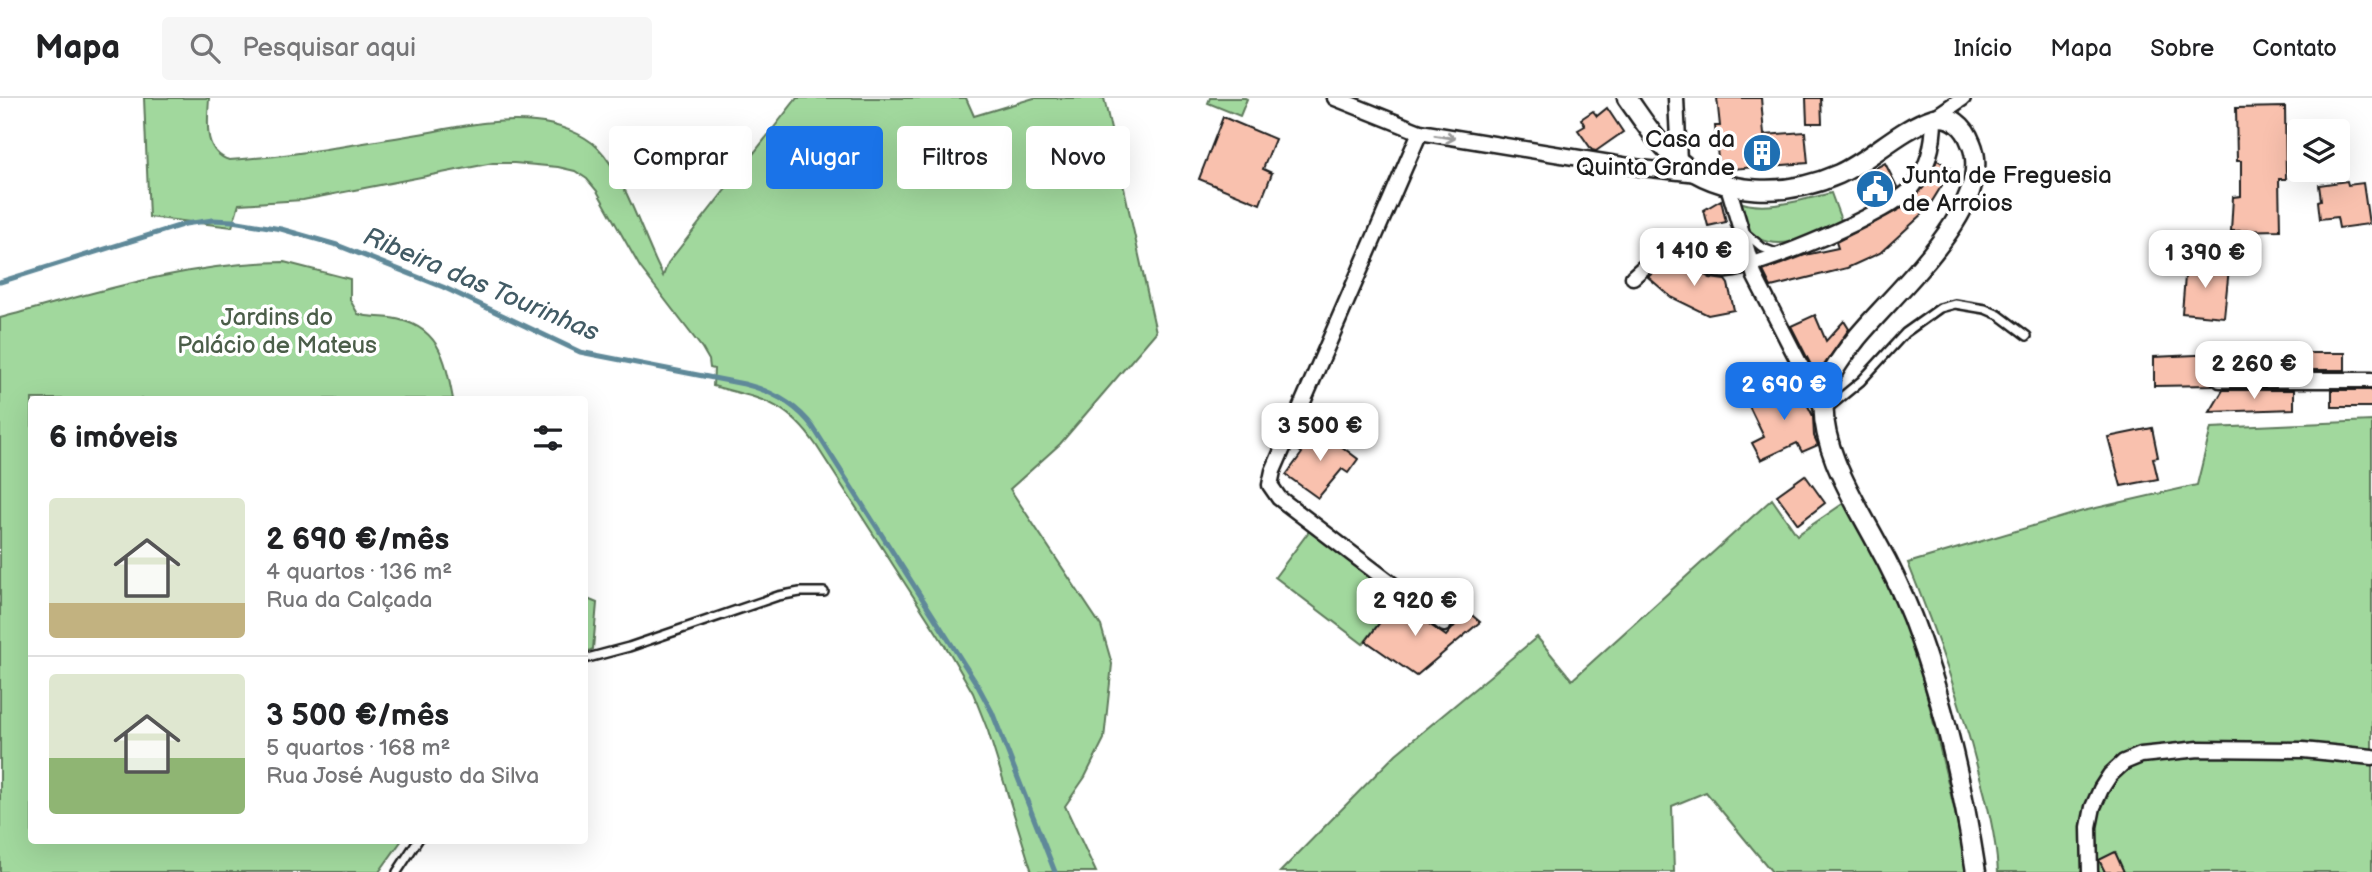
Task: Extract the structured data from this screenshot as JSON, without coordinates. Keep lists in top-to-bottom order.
{
  "water": ["Ribeira das Tourinhas"],
  "parks": ["Jardins do Palácio de Mateus"],
  "places": {
    "building": ["Casa da Quinta Grande"],
    "public building": ["Junta de Freguesia de Arroios"]
  },
  "page": {
    "header": "Mapa",
    "search": "Pesquisar aqui",
    "nav": [
      "Início",
      "Mapa",
      "Sobre",
      "Contato"
    ],
    "chip": [
      "Comprar",
      "Alugar",
      "Filtros",
      "Novo"
    ],
    "price": [
      "1 410 €",
      "1 390 €",
      "2 260 €",
      "2 690 €",
      "3 500 €",
      "2 920 €"
    ],
    "heading": "6 imóveis",
    "list": [
      {
        "name": "2 690 €/mês",
        "note": "4 quartos · 136 m² · Rua da Calçada"
      },
      {
        "name": "3 500 €/mês",
        "note": "5 quartos · 168 m² · Rua José Augusto da Silva"
      }
    ]
  }
}
